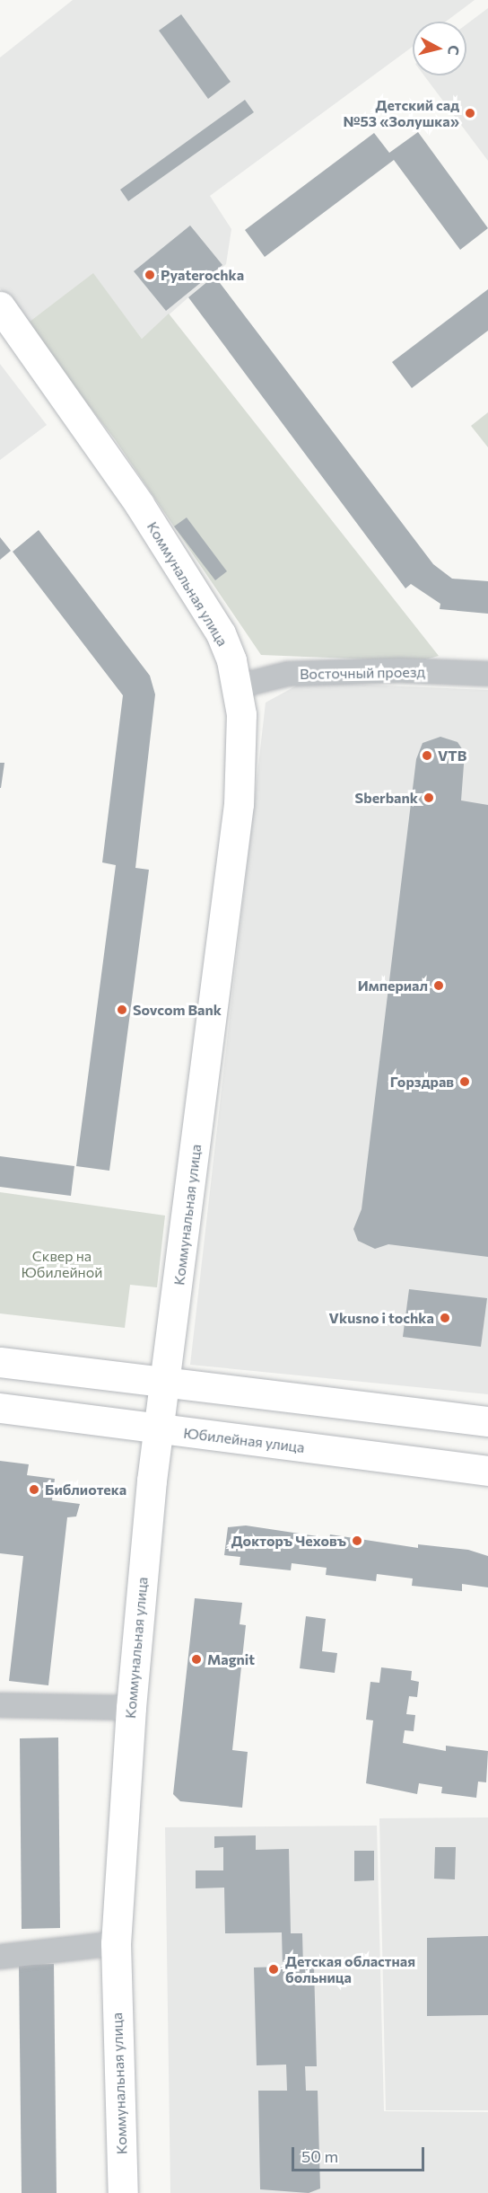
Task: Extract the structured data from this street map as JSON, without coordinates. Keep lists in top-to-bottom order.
{
  "streets": {
    "main road": ["Коммунальная улица", "Юбилейная улица"],
    "street": ["Восточный проезд"]
  },
  "crossings": [
    ["Коммунальная улица", "Восточный проезд"],
    ["Коммунальная улица", "Юбилейная улица"]
  ],
  "parks": ["Сквер на Юбилейной"],
  "places": [
    "Детский сад №53 «Золушка»",
    "Pyaterochka",
    "VTB",
    "Sberbank",
    "Империал",
    "Sovcom Bank",
    "Горздрав",
    "Vkusno i tochka",
    "Библиотека",
    "Докторъ Чеховъ",
    "Magnit",
    "Детская областная больница"
  ],
  "scale_bar": "50 m",
  "north": "right"
}
